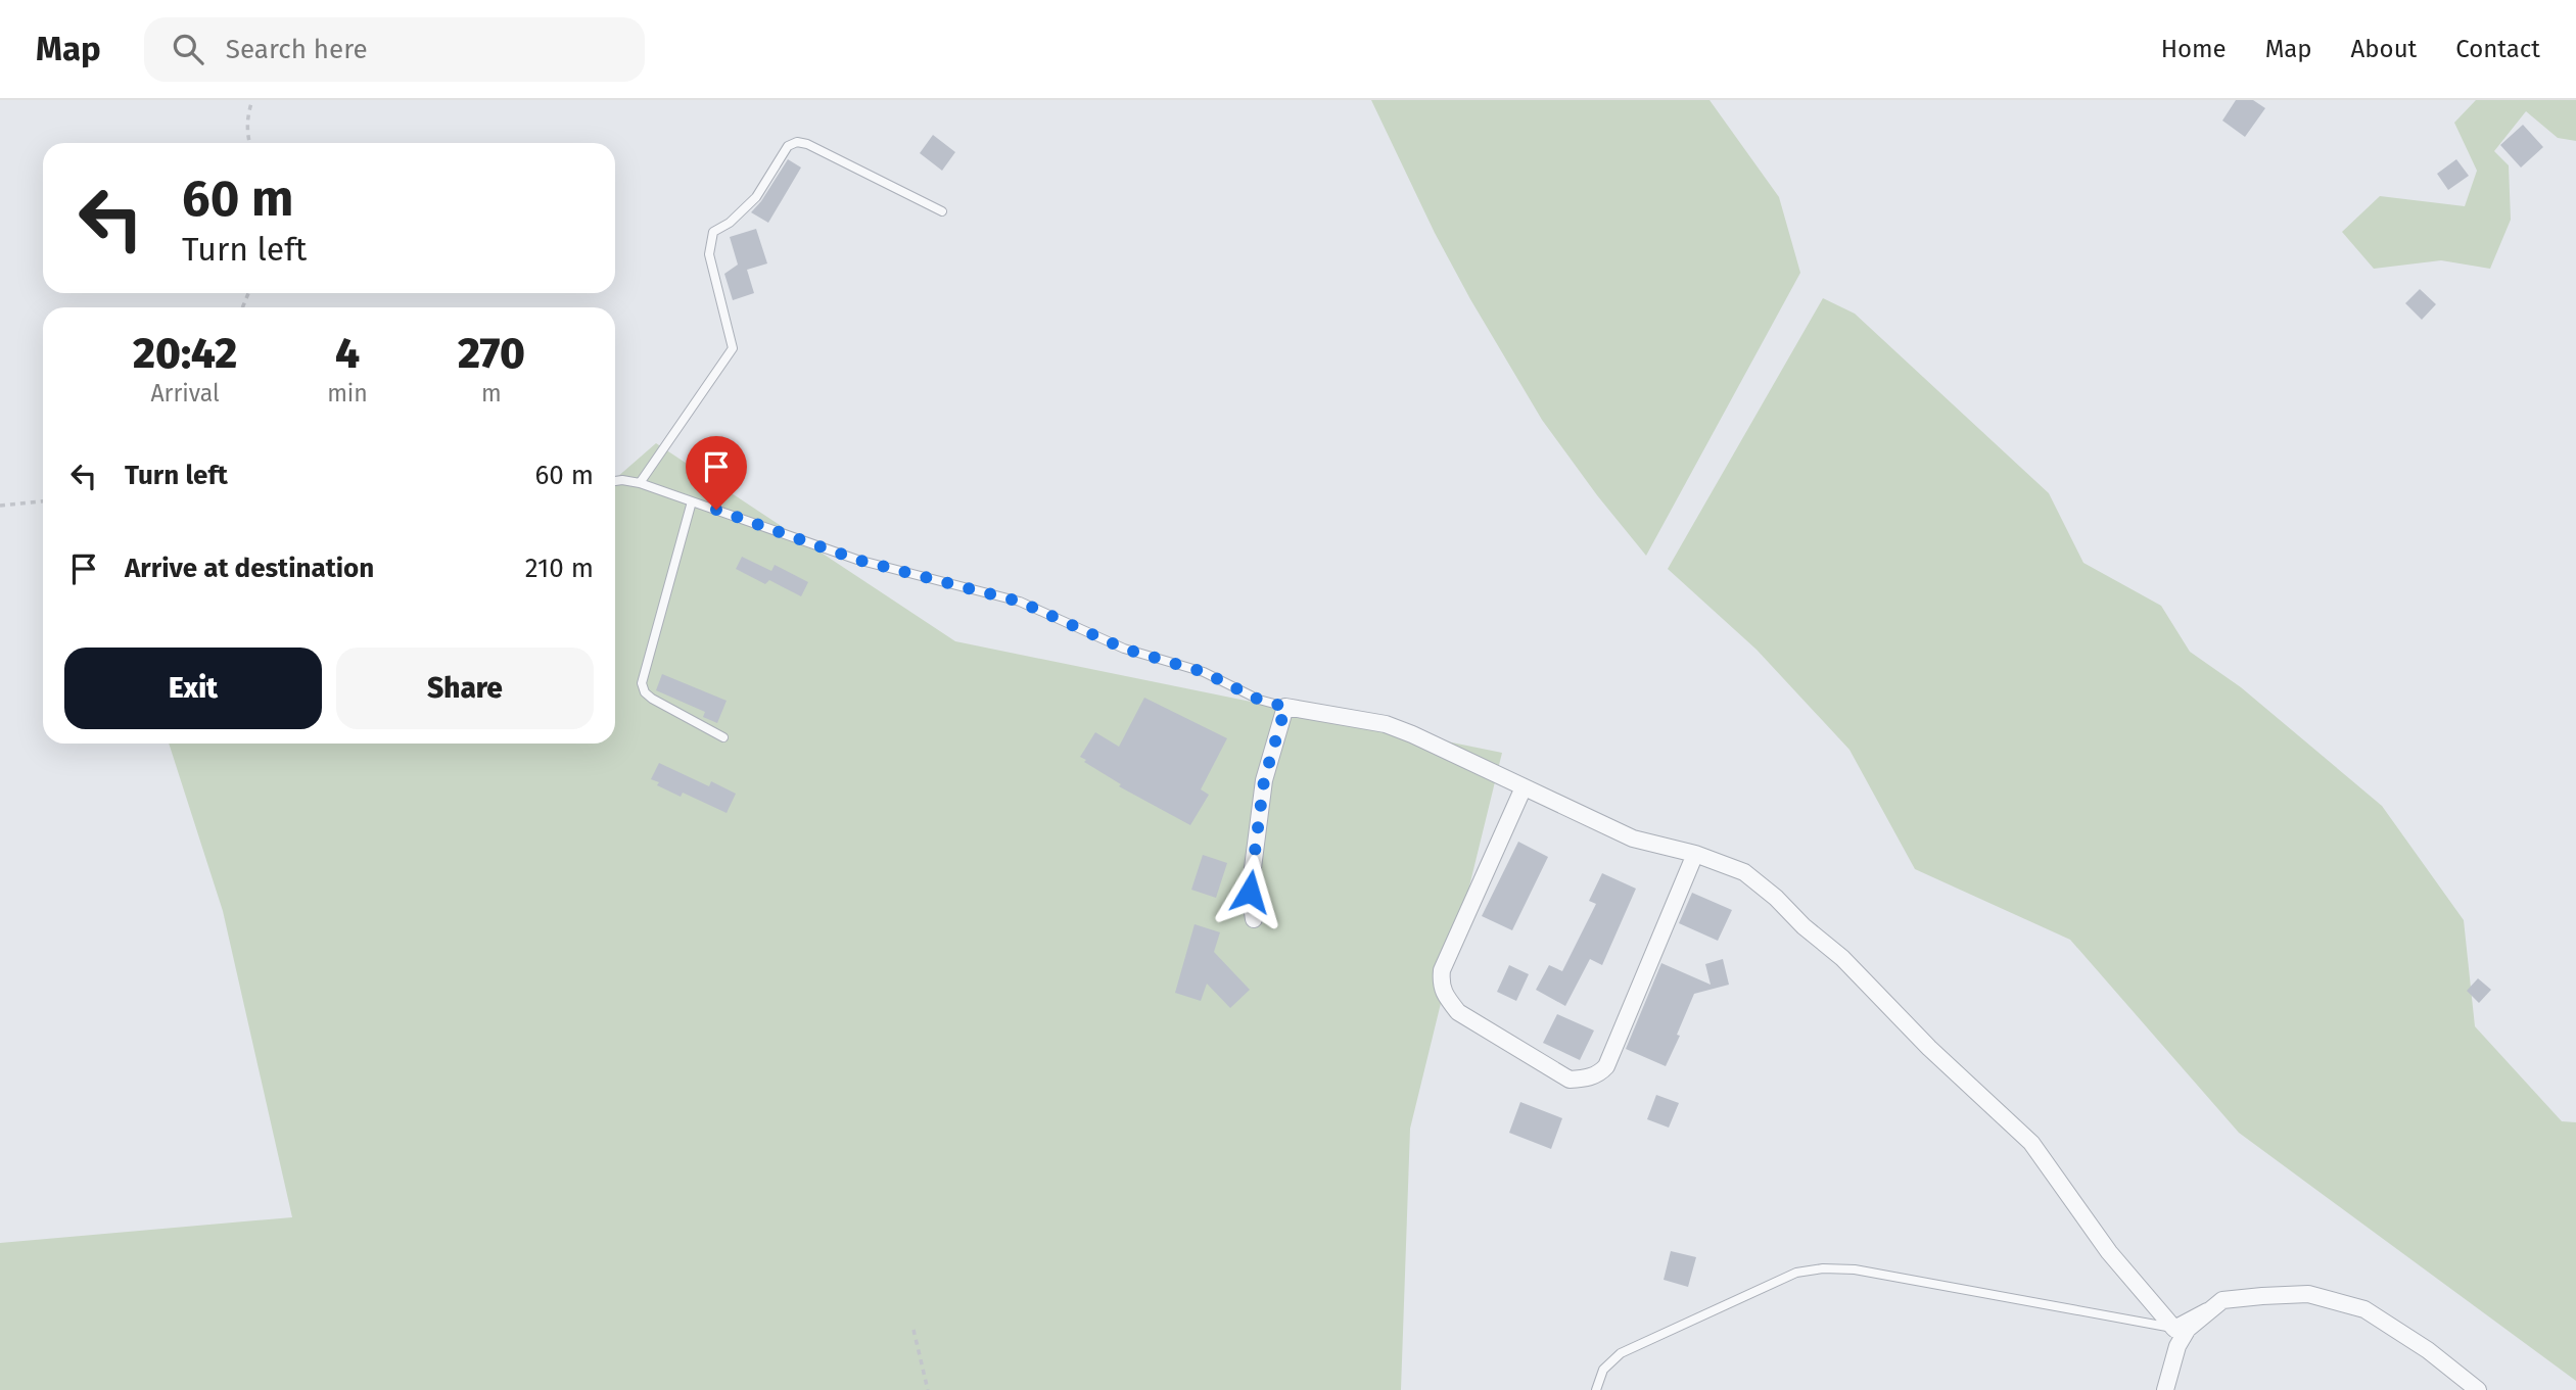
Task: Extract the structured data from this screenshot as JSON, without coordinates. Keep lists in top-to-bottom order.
{
  "page": {
    "header": "Map",
    "search": "Search here",
    "nav": [
      "Home",
      "Map",
      "About",
      "Contact"
    ],
    "turn": ["60 m", "Turn left"],
    "eta": [
      "20:42",
      "Arrival",
      "4",
      "min",
      "270",
      "m"
    ],
    "list": [
      {
        "name": "Turn left",
        "value": "60 m"
      },
      {
        "name": "Arrive at destination",
        "value": "210 m"
      }
    ],
    "buttons": ["Exit", "Share"]
  }
}
